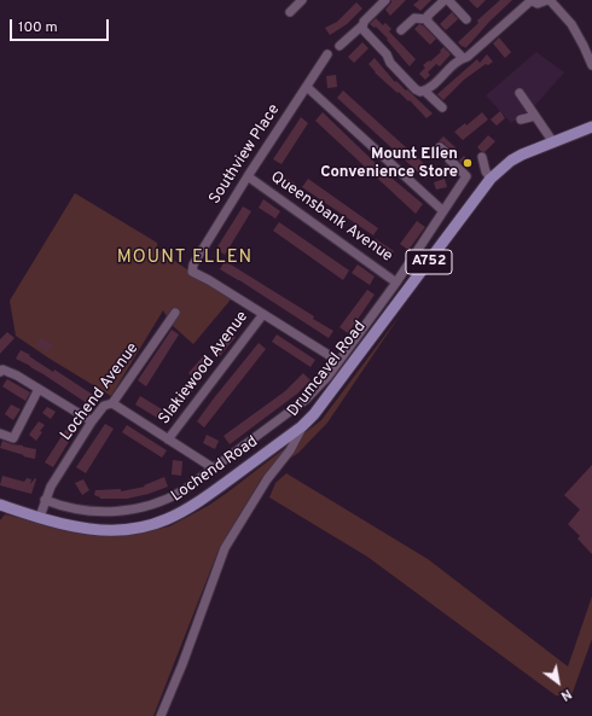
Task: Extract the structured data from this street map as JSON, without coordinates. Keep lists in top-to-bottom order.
{
  "streets": {
    "main road": ["A752", "Drumcavel Road", "Lochend Road"],
    "street": [
      "Southview Place",
      "Queensbank Avenue",
      "Slakiewood Avenue",
      "Lochend Avenue"
    ]
  },
  "crossings": [
    ["Southview Place", "Queensbank Avenue"],
    ["Southview Place", "Slakiewood Avenue"],
    ["Drumcavel Road", "Lochend Road"],
    ["Lochend Avenue", "Lochend Road"]
  ],
  "districts": ["MOUNT ELLEN"],
  "places": ["Mount Ellen Convenience Store"],
  "scale_bar": "100 m",
  "north": "bottom right"
}
